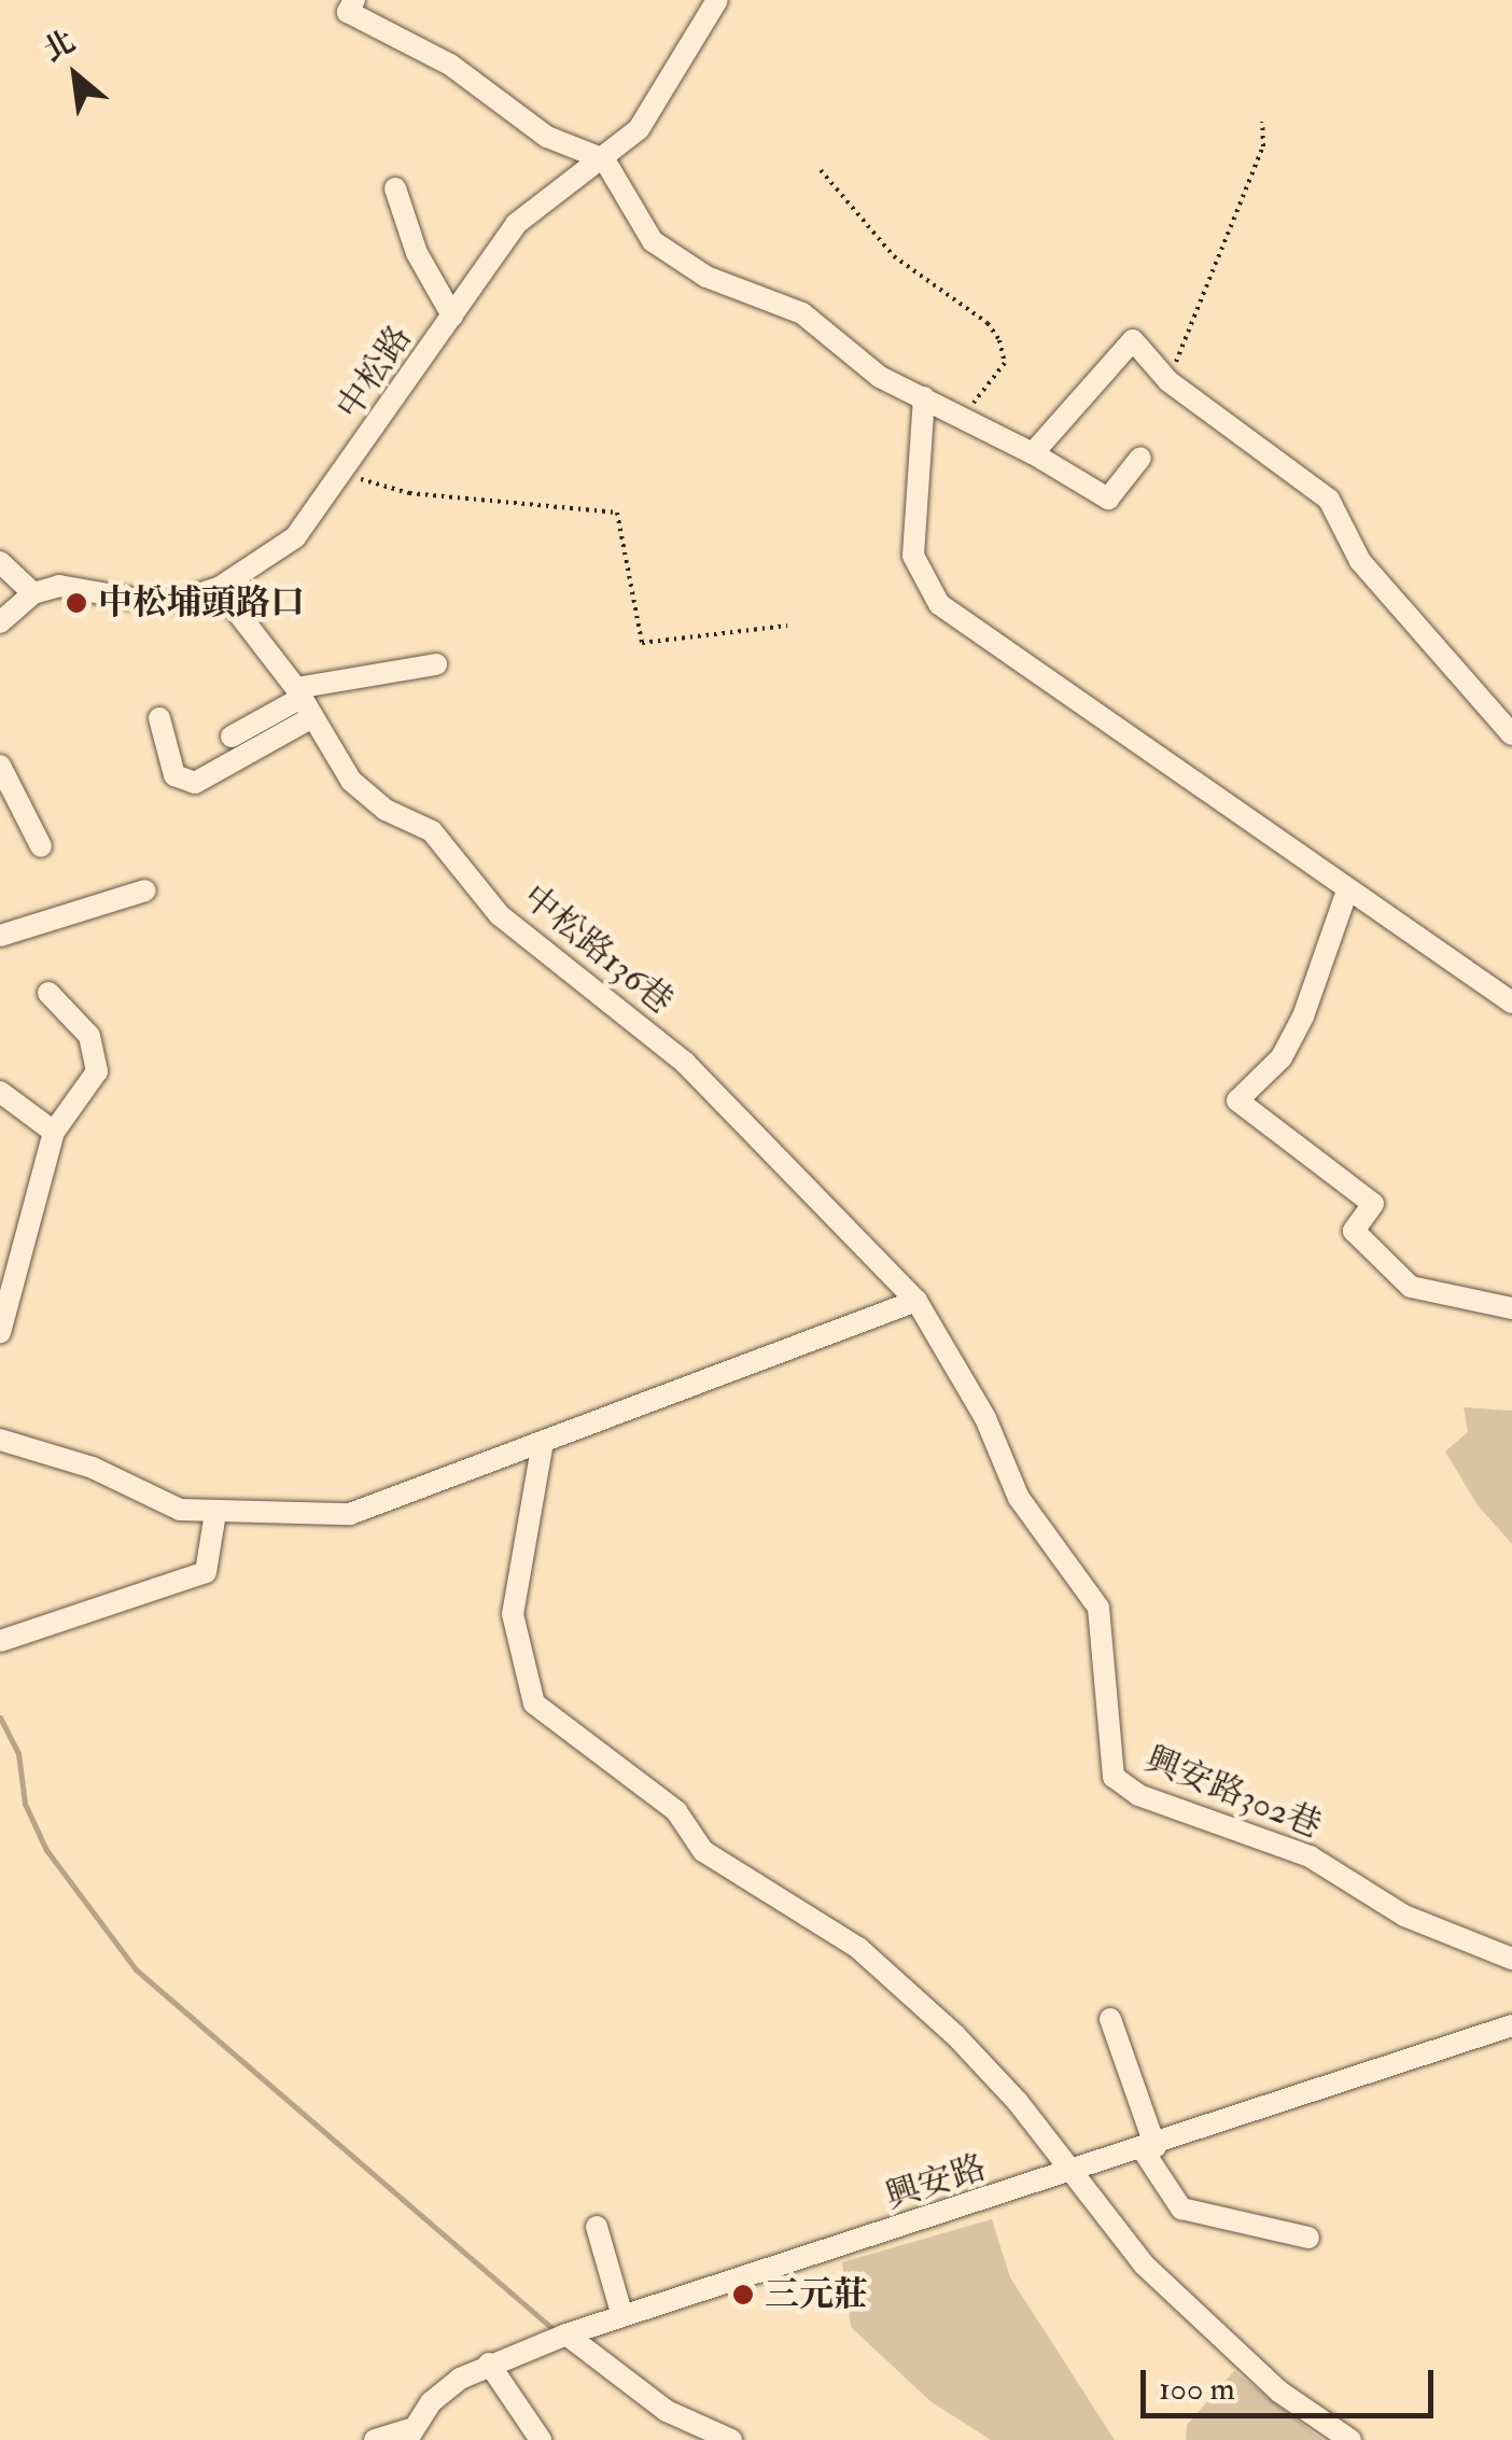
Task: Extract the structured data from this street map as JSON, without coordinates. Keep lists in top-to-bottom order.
{
  "streets": {
    "street": [
      "中松路",
      "中松路136巷",
      "興安路302巷",
      "興安路"
    ]
  },
  "crossings": [
    ["中松路", "中松路136巷"],
    ["中松路136巷", "興安路302巷"]
  ],
  "places": ["中松埔頭路口", "三元莊"],
  "scale_bar": "100 m",
  "north": "top left"
}
